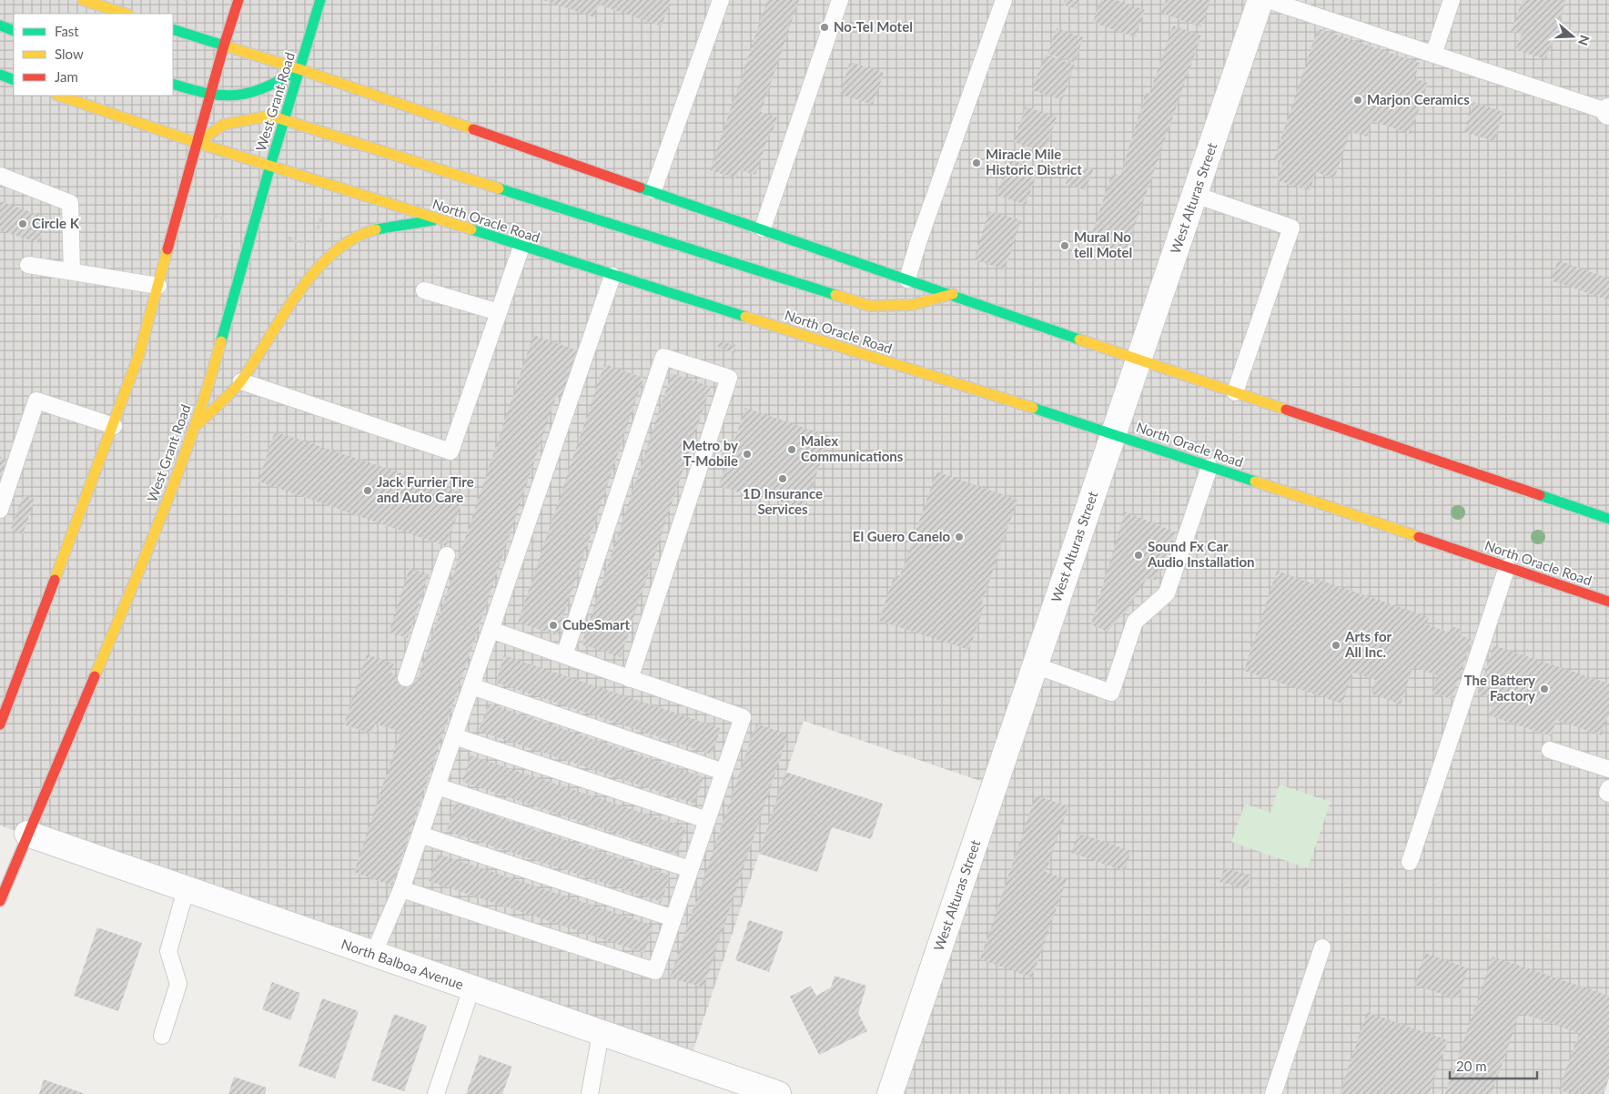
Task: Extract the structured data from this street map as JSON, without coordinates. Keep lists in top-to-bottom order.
{
  "streets": {
    "main road": ["West Grant Road", "North Oracle Road"],
    "street": ["West Alturas Street", "North Balboa Avenue"]
  },
  "crossings": [
    ["West Grant Road", "North Oracle Road"],
    ["West Grant Road", "North Balboa Avenue"],
    ["West Alturas Street", "North Oracle Road"]
  ],
  "places": [
    "No-Tel Motel",
    "Marjon Ceramics",
    "Miracle Mile Historic District",
    "Circle K",
    "Mural No tell Motel",
    "Malex Communications",
    "Metro by T-Mobile",
    "1D Insurance Services",
    "Jack Furrier Tire and Auto Care",
    "El Guero Canelo",
    "Sound Fx Car Audio Installation",
    "CubeSmart",
    "Arts for All Inc.",
    "The Battery Factory"
  ],
  "legend": ["Fast", "Slow", "Jam"],
  "scale_bar": "20 m",
  "north": "right"
}
